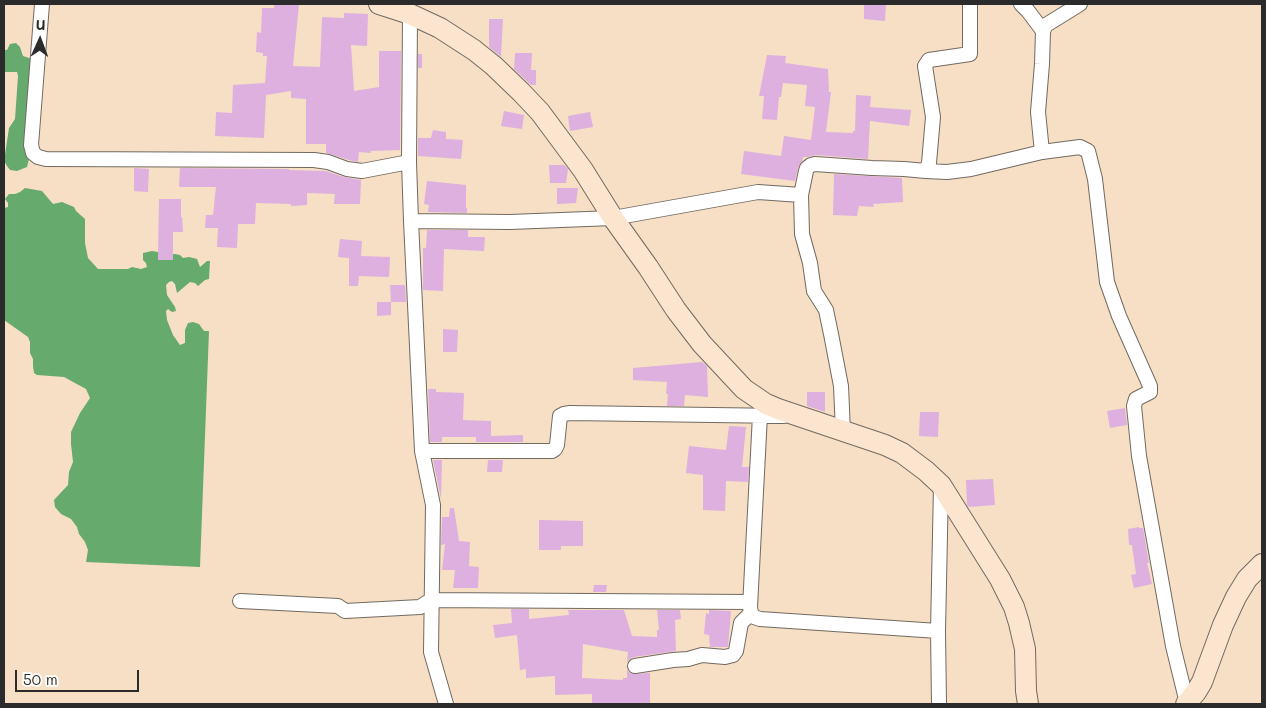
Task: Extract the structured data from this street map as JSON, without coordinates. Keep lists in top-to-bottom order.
{
  "scale_bar": "50 m",
  "north": "top"
}
